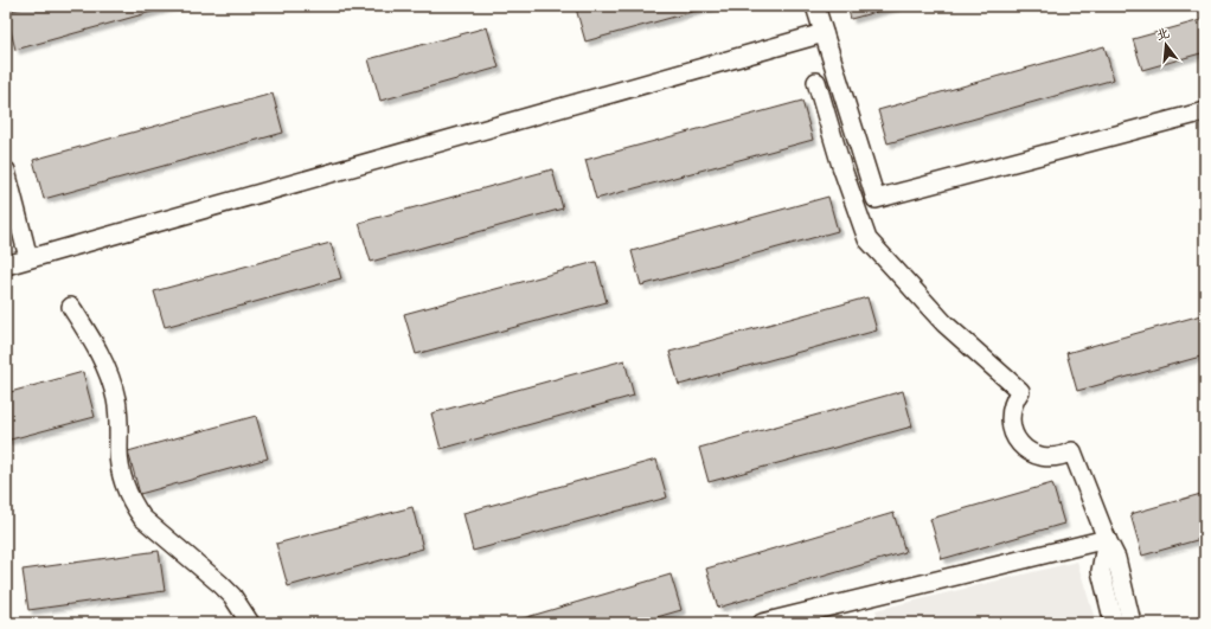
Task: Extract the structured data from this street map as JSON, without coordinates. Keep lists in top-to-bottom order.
{
  "north": "top"
}
